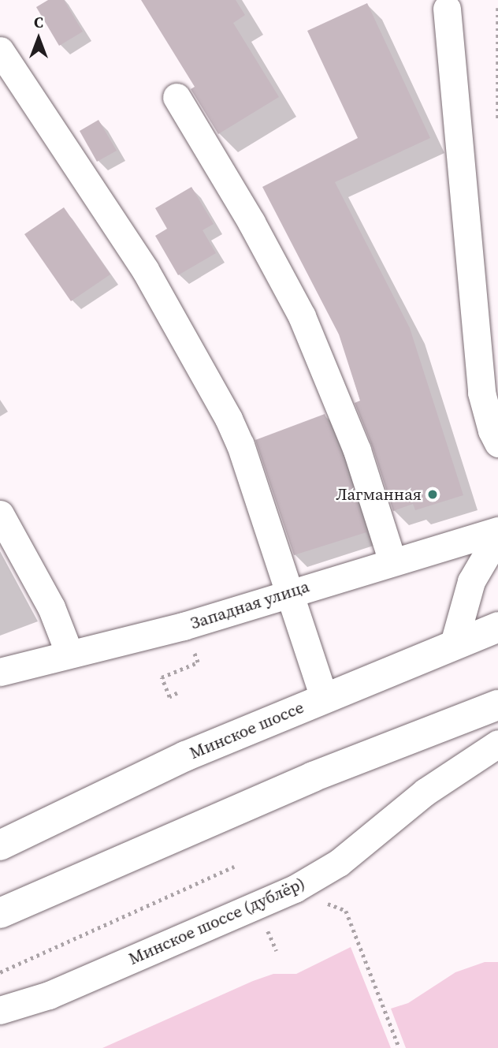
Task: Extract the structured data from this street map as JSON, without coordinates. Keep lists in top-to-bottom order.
{
  "streets": {
    "highway": ["Минское шоссе"],
    "street": ["Западная улица", "Минское шоссе (дублёр)"]
  },
  "places": ["Лагманная"],
  "north": "top"
}
